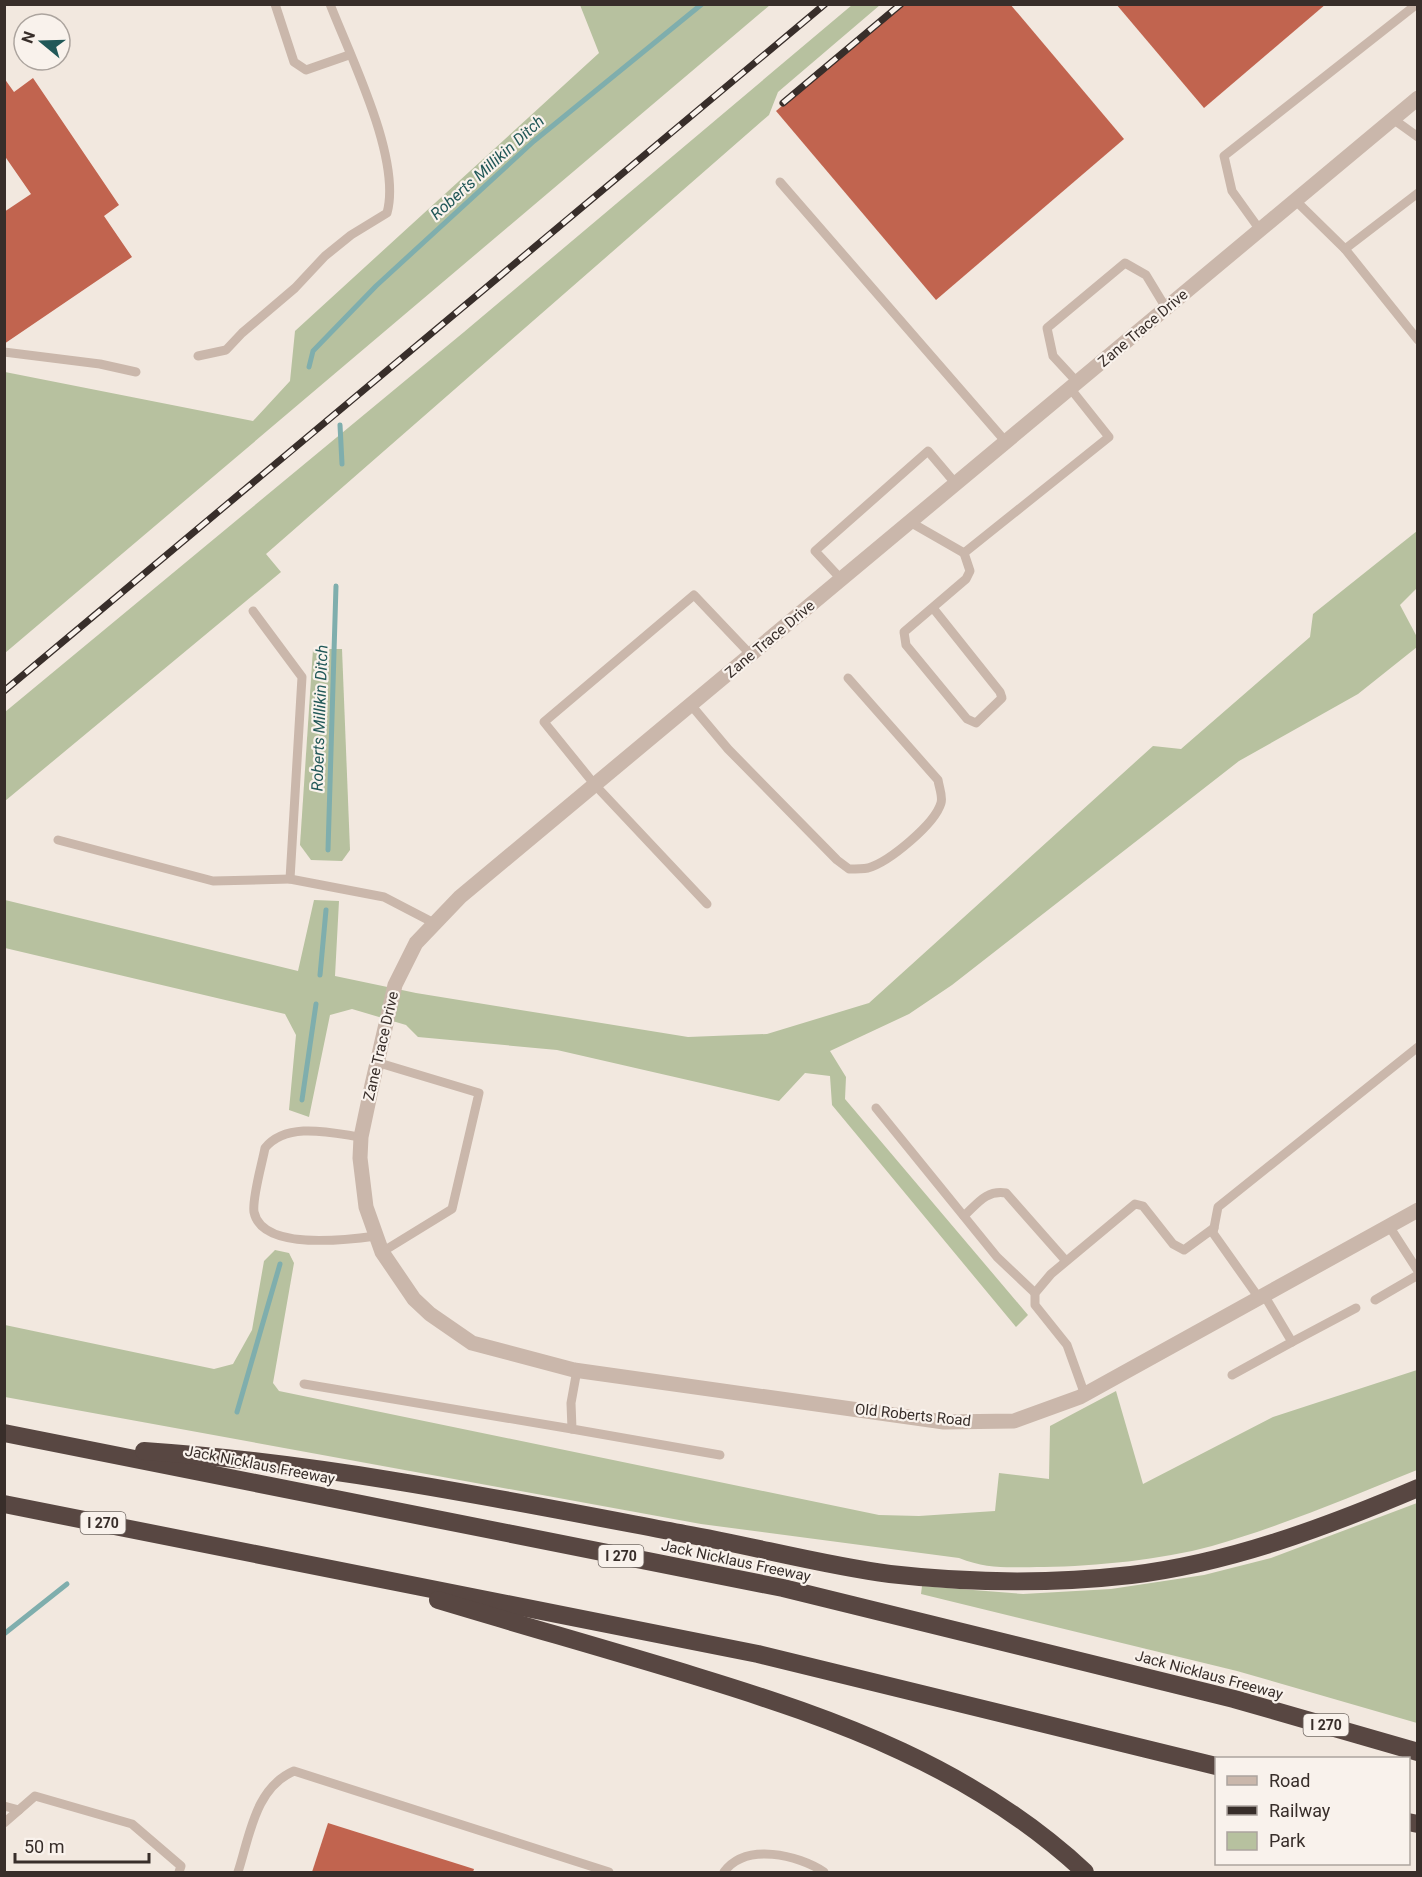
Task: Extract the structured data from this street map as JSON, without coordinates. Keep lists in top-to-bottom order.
{
  "streets": {
    "highway": ["Jack Nicklaus Freeway", "I 270"],
    "street": ["Zane Trace Drive", "Old Roberts Road"]
  },
  "crossings": [
    ["Zane Trace Drive", "Old Roberts Road"]
  ],
  "water": ["Roberts Millikin Ditch"],
  "legend": ["Road", "Railway", "Park"],
  "scale_bar": "50 m",
  "north": "left"
}
